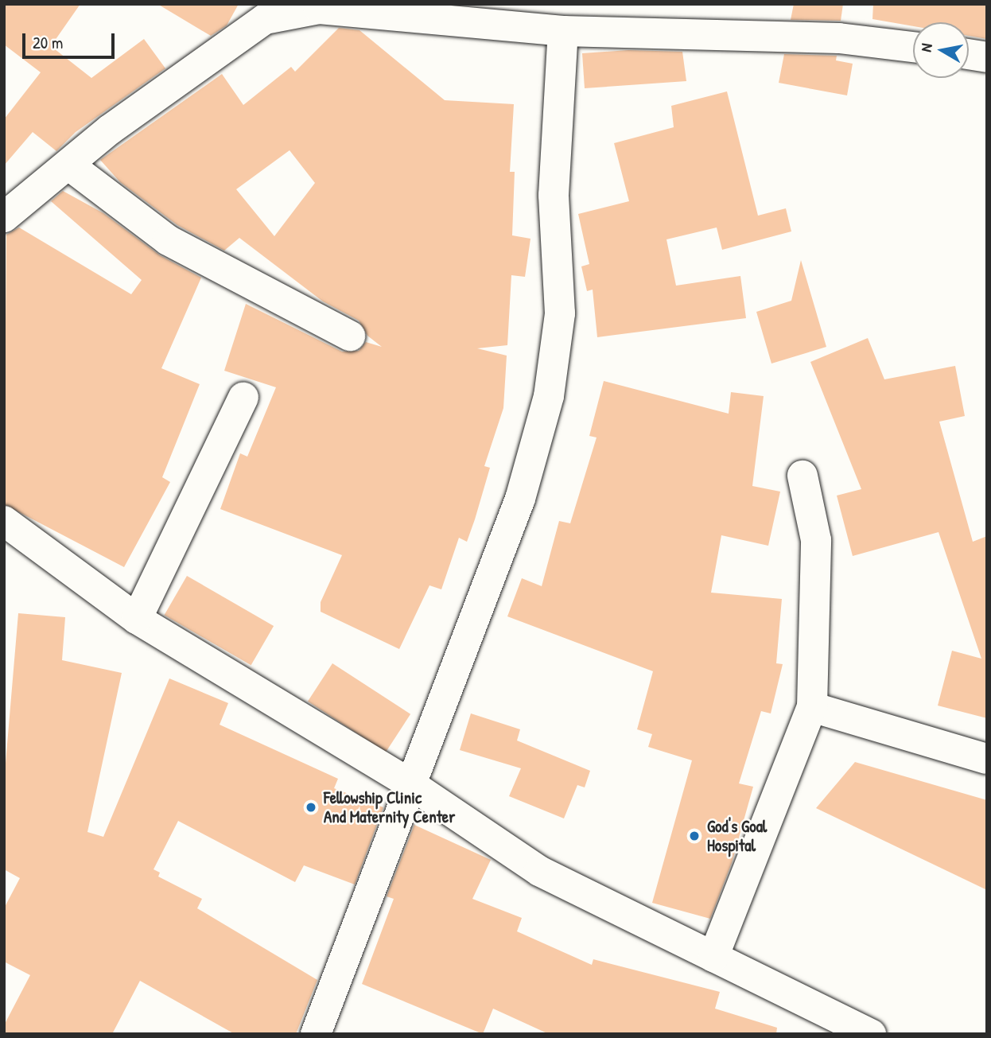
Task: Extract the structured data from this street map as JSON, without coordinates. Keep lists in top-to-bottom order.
{
  "places": ["Fellowship Clinic And Maternity Center", "God's Goal Hospital"],
  "scale_bar": "20 m",
  "north": "left"
}
